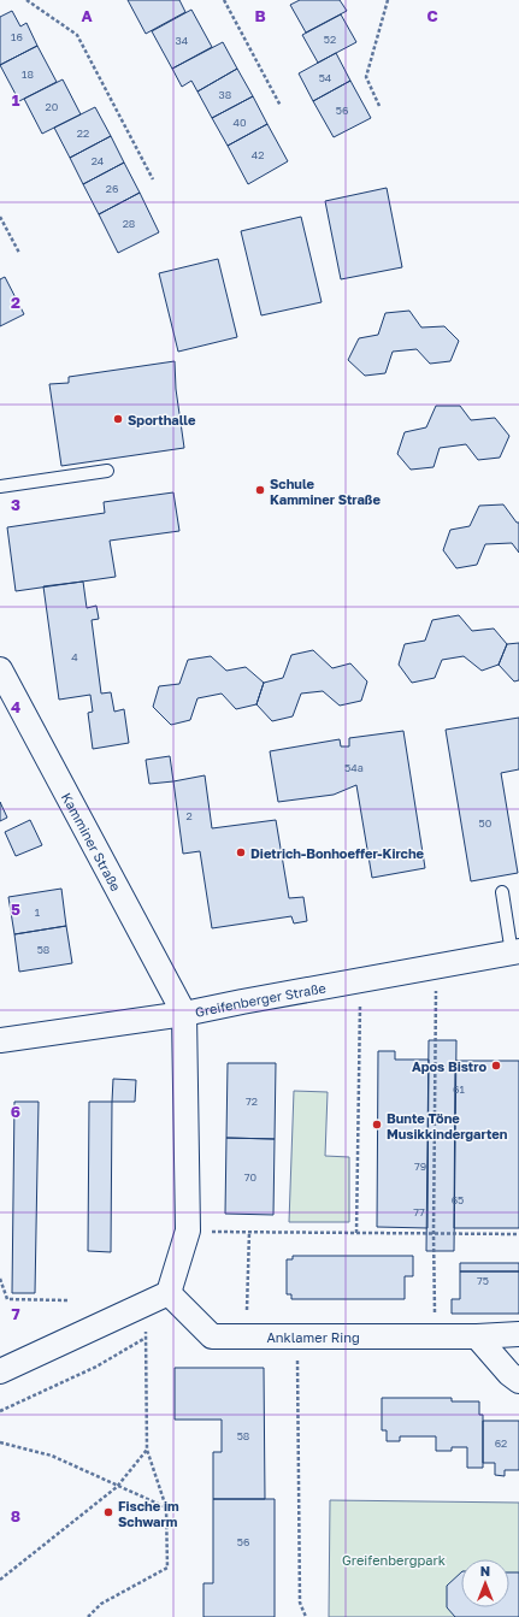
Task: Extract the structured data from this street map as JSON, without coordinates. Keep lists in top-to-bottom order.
{
  "streets": {
    "street": ["Kamminer Straße", "Greifenberger Straße", "Anklamer Ring"]
  },
  "crossings": [
    ["Kamminer Straße", "Greifenberger Straße"]
  ],
  "parks": ["Greifenbergpark"],
  "places": [
    "Sporthalle",
    "Schule Kamminer Straße",
    "Dietrich-Bonhoeffer-Kirche",
    "Apos Bistro",
    "Bunte Töne Musikkindergarten",
    "Fische im Schwarm"
  ],
  "house_numbers": [
    "16",
    "52",
    "34",
    "18",
    "54",
    "38",
    "20",
    "56",
    "40",
    "22",
    "42",
    "24",
    "26",
    "28",
    "4",
    "54a",
    "2",
    "50",
    "1",
    "58",
    "61",
    "72",
    "79",
    "70",
    "65",
    "77",
    "75",
    "58",
    "62",
    "56"
  ],
  "north": "top",
  "grid": {
    "columns": ["A", "B", "C"],
    "rows": [
      "1",
      "2",
      "3",
      "4",
      "5",
      "6",
      "7",
      "8"
    ]
  }
}
